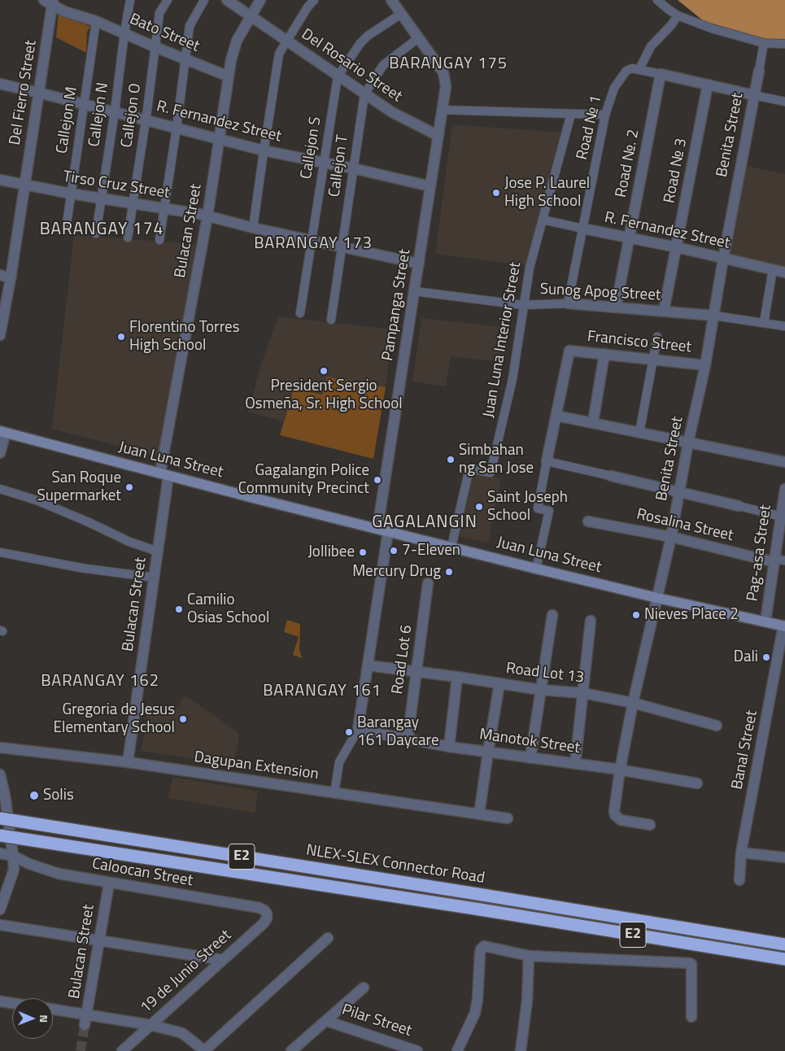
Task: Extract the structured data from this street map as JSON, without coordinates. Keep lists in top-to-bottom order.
{
  "streets": {
    "highway": ["E2", "NLEX-SLEX Connector Road"],
    "main road": ["Juan Luna Street"],
    "street": [
      "Bato Street",
      "Del Rosario Street",
      "Del Fierro Street",
      "Callejon N",
      "Callejon O",
      "Callejon M",
      "R. Fernandez Street",
      "Road № 1",
      "Benita Street",
      "Callejon S",
      "Road №. 2",
      "Callejon T",
      "Road № 3",
      "Tirso Cruz Street",
      "Bulacan Street",
      "Sunog Apog Street",
      "Pampanga Street",
      "Juan Luna Interior Street",
      "Francisco Street",
      "Rosalina Street",
      "Pag-asa Street",
      "Road Lot 6",
      "Road Lot 13",
      "Manotok Street",
      "Banal Street",
      "Dagupan Extension",
      "Caloocan Street",
      "19 de Junio Street",
      "Pilar Street"
    ]
  },
  "crossings": [
    ["Bato Street", "Del Fierro Street"],
    ["Bato Street", "Callejon N"],
    ["Bato Street", "Callejon O"],
    ["Bato Street", "Callejon M"],
    ["Bato Street", "Bulacan Street"],
    ["Del Rosario Street", "Callejon S"],
    ["Del Rosario Street", "Callejon T"],
    ["Del Rosario Street", "Bulacan Street"],
    ["Del Rosario Street", "Pampanga Street"],
    ["Del Fierro Street", "R. Fernandez Street"],
    ["Del Fierro Street", "Tirso Cruz Street"],
    ["Callejon N", "R. Fernandez Street"],
    ["Callejon N", "Tirso Cruz Street"],
    ["Callejon O", "R. Fernandez Street"],
    ["Callejon O", "Tirso Cruz Street"],
    ["Callejon M", "R. Fernandez Street"],
    ["Callejon M", "Tirso Cruz Street"],
    ["R. Fernandez Street", "Road № 1"],
    ["R. Fernandez Street", "Benita Street"],
    ["R. Fernandez Street", "Callejon S"],
    ["R. Fernandez Street", "Road №. 2"],
    ["R. Fernandez Street", "Callejon T"],
    ["R. Fernandez Street", "Road № 3"],
    ["R. Fernandez Street", "Bulacan Street"],
    ["R. Fernandez Street", "Pampanga Street"],
    ["R. Fernandez Street", "Juan Luna Interior Street"],
    ["Road № 1", "Sunog Apog Street"],
    ["Benita Street", "Sunog Apog Street"],
    ["Benita Street", "Francisco Street"],
    ["Benita Street", "Juan Luna Street"],
    ["Benita Street", "Rosalina Street"],
    ["Benita Street", "Road Lot 13"],
    ["Benita Street", "Manotok Street"],
    ["Callejon S", "Tirso Cruz Street"],
    ["Road №. 2", "Sunog Apog Street"],
    ["Callejon T", "Tirso Cruz Street"],
    ["Callejon T", "Pampanga Street"],
    ["Road № 3", "Sunog Apog Street"],
    ["Tirso Cruz Street", "Bulacan Street"],
    ["Tirso Cruz Street", "Pampanga Street"],
    ["Bulacan Street", "Juan Luna Street"],
    ["Bulacan Street", "Dagupan Extension"],
    ["Bulacan Street", "Caloocan Street"],
    ["Sunog Apog Street", "Pampanga Street"],
    ["Sunog Apog Street", "Juan Luna Interior Street"],
    ["Pampanga Street", "Juan Luna Street"],
    ["Pampanga Street", "Road Lot 13"],
    ["Pampanga Street", "Manotok Street"],
    ["Pampanga Street", "Dagupan Extension"],
    ["Juan Luna Interior Street", "Juan Luna Street"],
    ["Juan Luna Street", "Pag-asa Street"],
    ["Juan Luna Street", "Banal Street"],
    ["Rosalina Street", "Pag-asa Street"],
    ["Road Lot 6", "Road Lot 13"],
    ["Road Lot 6", "Manotok Street"],
    ["Caloocan Street", "19 de Junio Street"]
  ],
  "districts": [
    "BARANGAY 175",
    "BARANGAY 174",
    "BARANGAY 173",
    "GAGALANGIN",
    "BARANGAY 162",
    "BARANGAY 161"
  ],
  "places": [
    "Jose P. Laurel High School",
    "Florentino Torres High School",
    "President Sergio Osmeña, Sr. High School",
    "Simbahan ng San Jose",
    "Gagalangin Police Community Precinct",
    "San Roque Supermarket",
    "Saint Joseph School",
    "7-Eleven",
    "Jollibee",
    "Mercury Drug",
    "Camilio Osias School",
    "Nieves Place 2",
    "Dali",
    "Gregoria de Jesus Elementary School",
    "Barangay 161 Daycare",
    "Solis"
  ],
  "north": "right"
}
